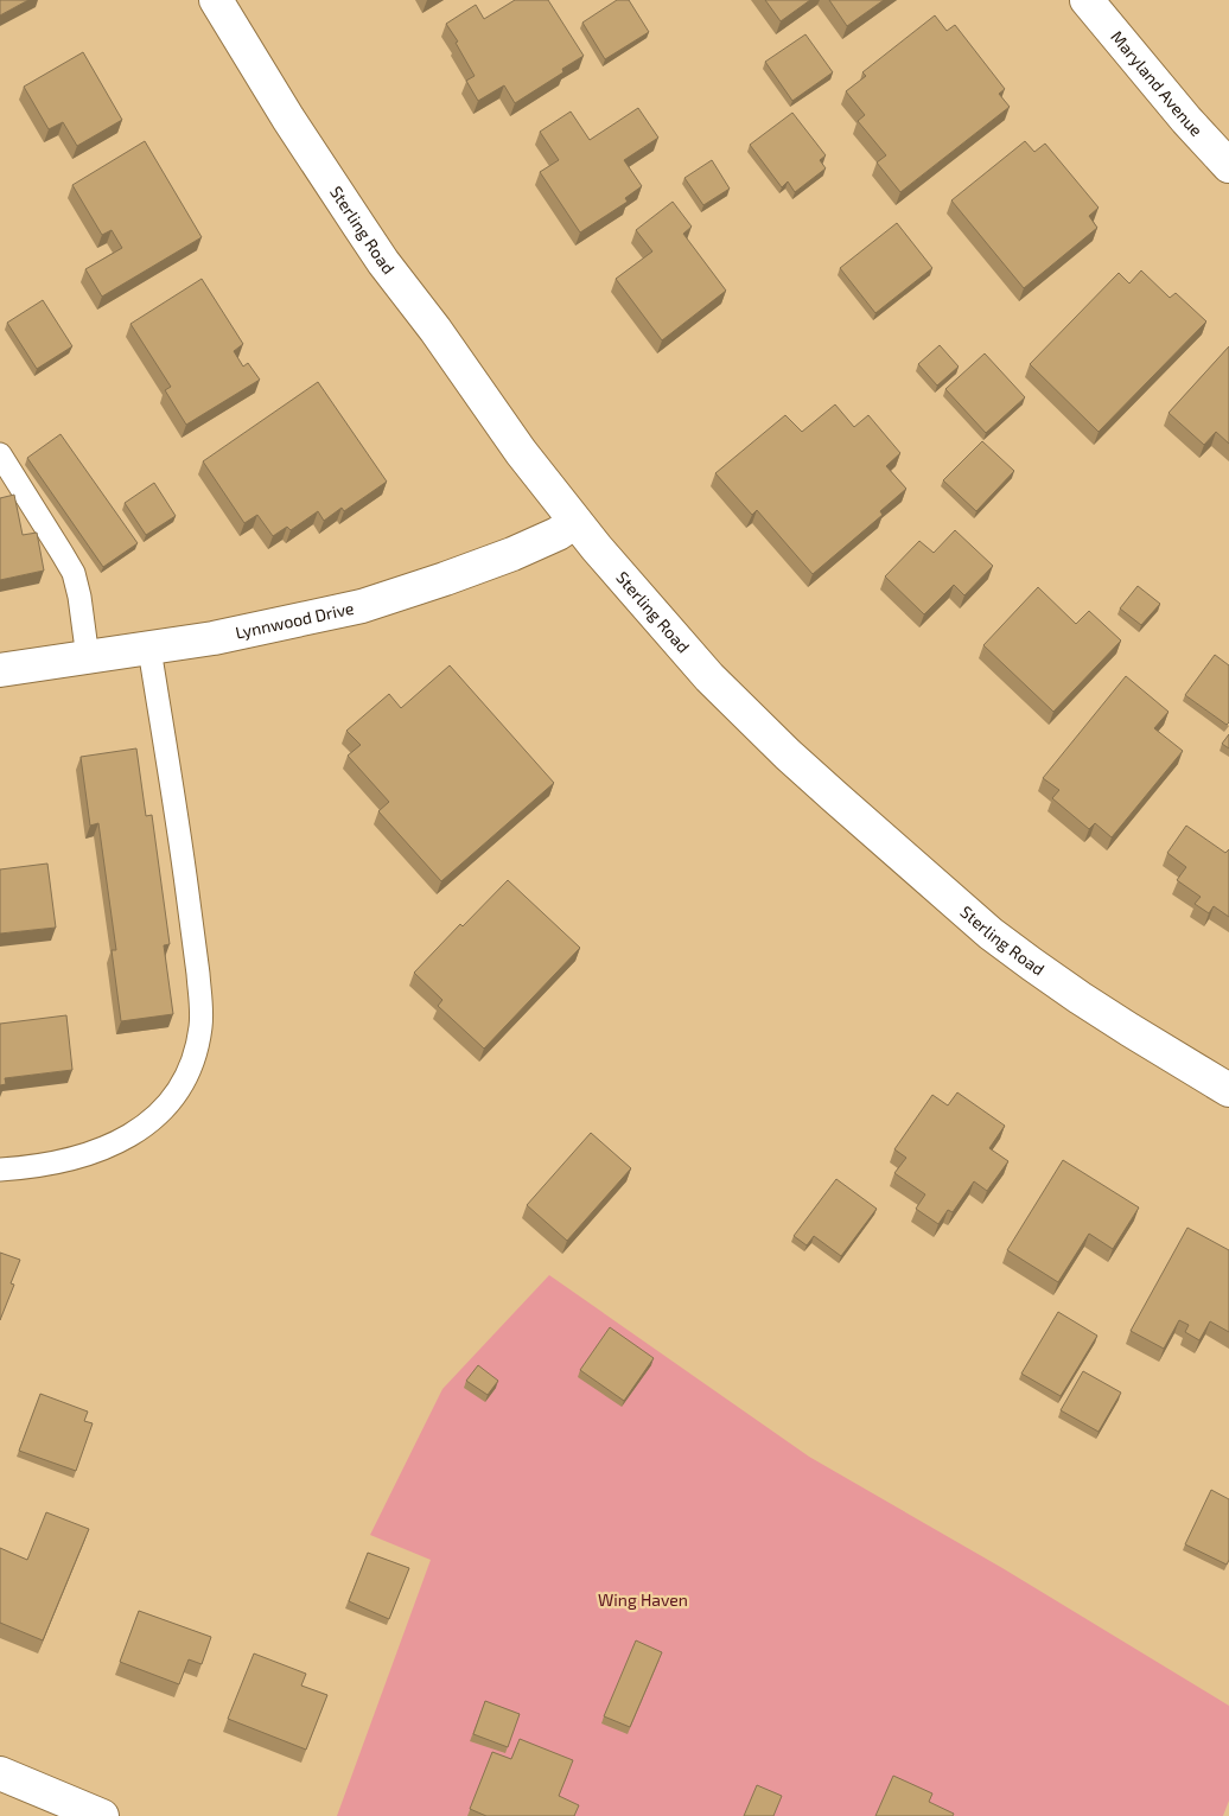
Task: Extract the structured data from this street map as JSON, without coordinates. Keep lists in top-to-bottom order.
{
  "streets": {
    "street": ["Maryland Avenue", "Sterling Road", "Lynnwood Drive"]
  },
  "crossings": [
    ["Sterling Road", "Lynnwood Drive"]
  ],
  "parks": ["Wing Haven"]
}
